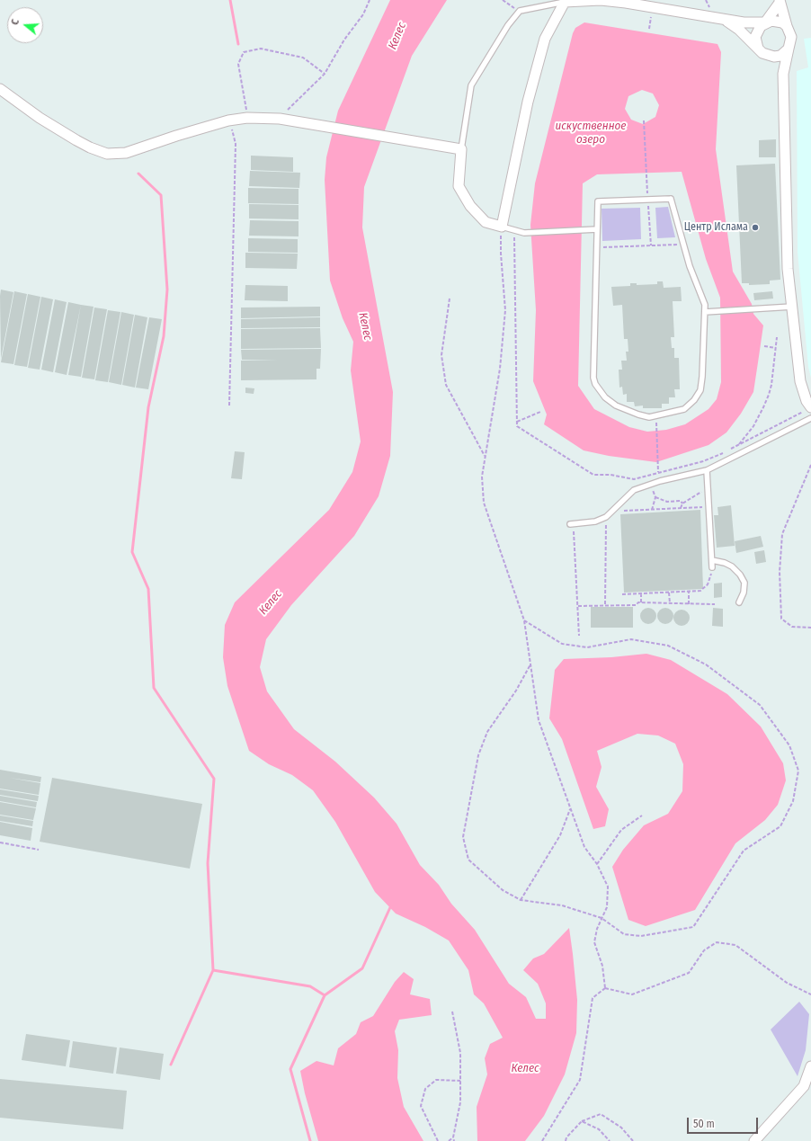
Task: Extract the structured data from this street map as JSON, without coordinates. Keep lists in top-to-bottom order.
{
  "water": ["Келес", "искуственное озеро"],
  "places": ["Центр Ислама"],
  "scale_bar": "50 m",
  "north": "left"
}
